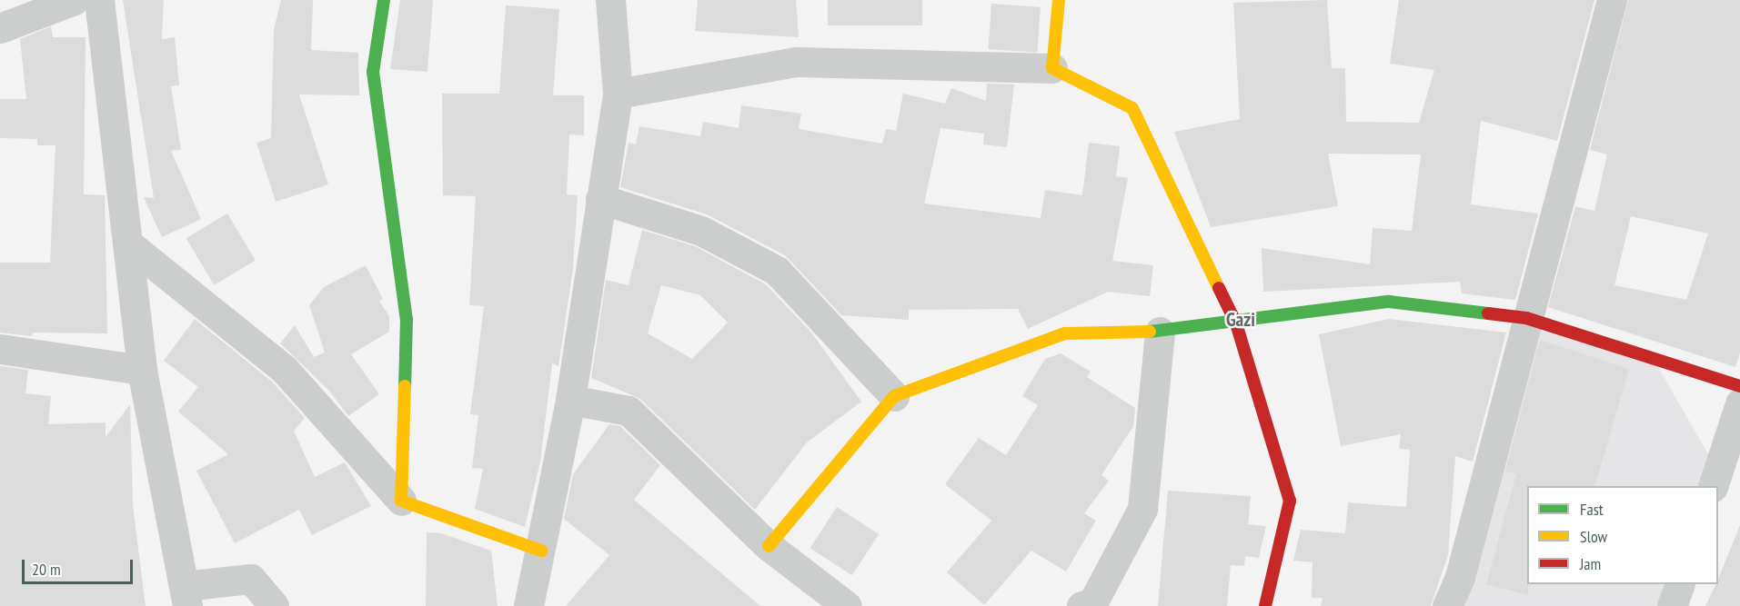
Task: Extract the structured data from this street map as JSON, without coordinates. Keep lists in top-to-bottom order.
{
  "districts": ["Gazi"],
  "legend": ["Fast", "Slow", "Jam"],
  "scale_bar": "20 m"
}
